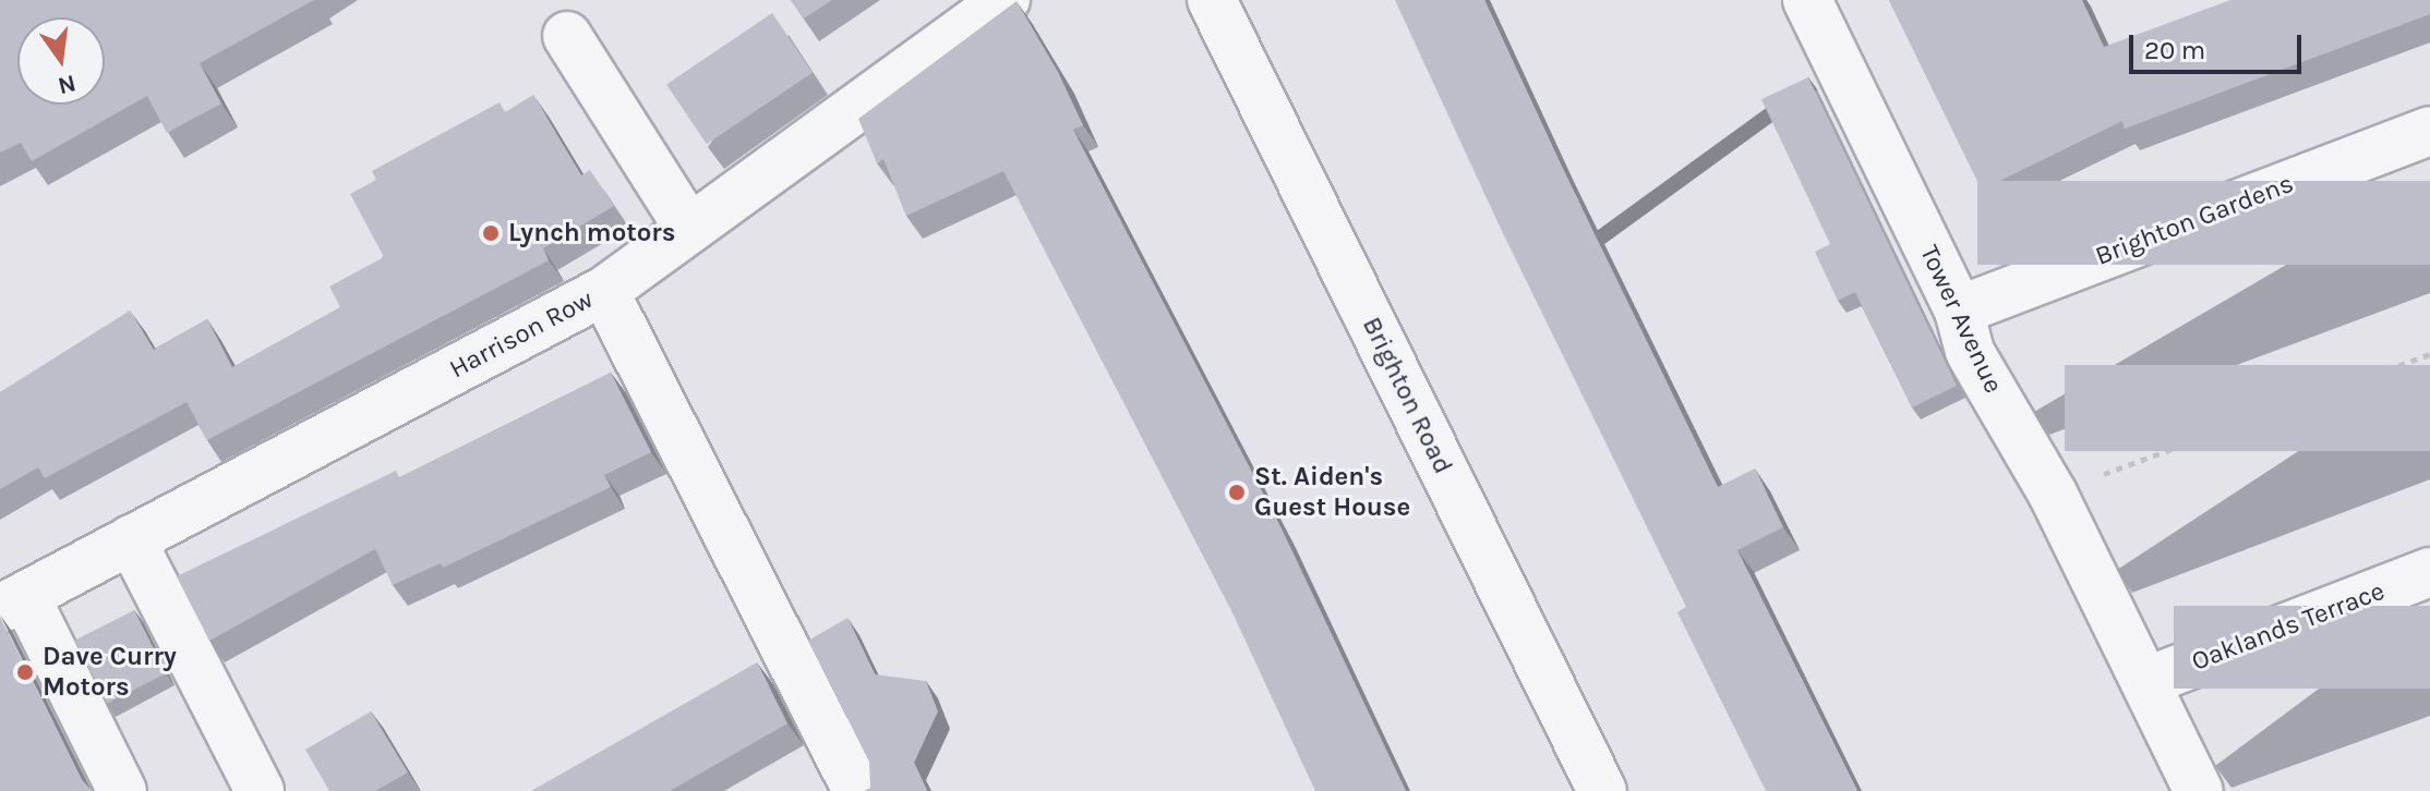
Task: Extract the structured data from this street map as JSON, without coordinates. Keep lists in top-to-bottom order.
{
  "streets": {
    "street": [
      "Brighton Gardens",
      "Tower Avenue",
      "Harrison Row",
      "Brighton Road",
      "Oaklands Terrace"
    ]
  },
  "crossings": [
    ["Brighton Gardens", "Tower Avenue"],
    ["Tower Avenue", "Oaklands Terrace"]
  ],
  "places": ["Lynch motors", "St. Aiden's Guest House", "Dave Curry Motors"],
  "scale_bar": "20 m",
  "north": "bottom"
}
